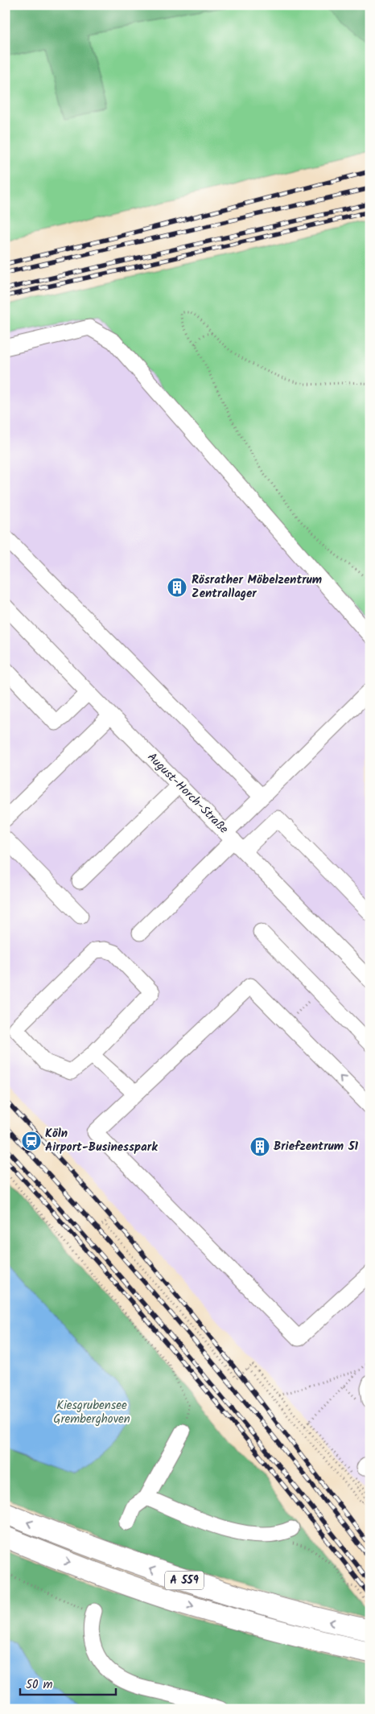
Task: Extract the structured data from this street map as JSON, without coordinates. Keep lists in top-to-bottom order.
{
  "streets": {
    "highway": ["A 559"],
    "street": ["August-Horch-Straße"]
  },
  "parks": ["Kiesgrubensee Gremberghoven"],
  "places": {
    "building": ["Rösrather Möbelzentrum Zentrallager", "Briefzentrum 51"],
    "station": ["Köln Airport-Businesspark"]
  },
  "scale_bar": "50 m"
}
